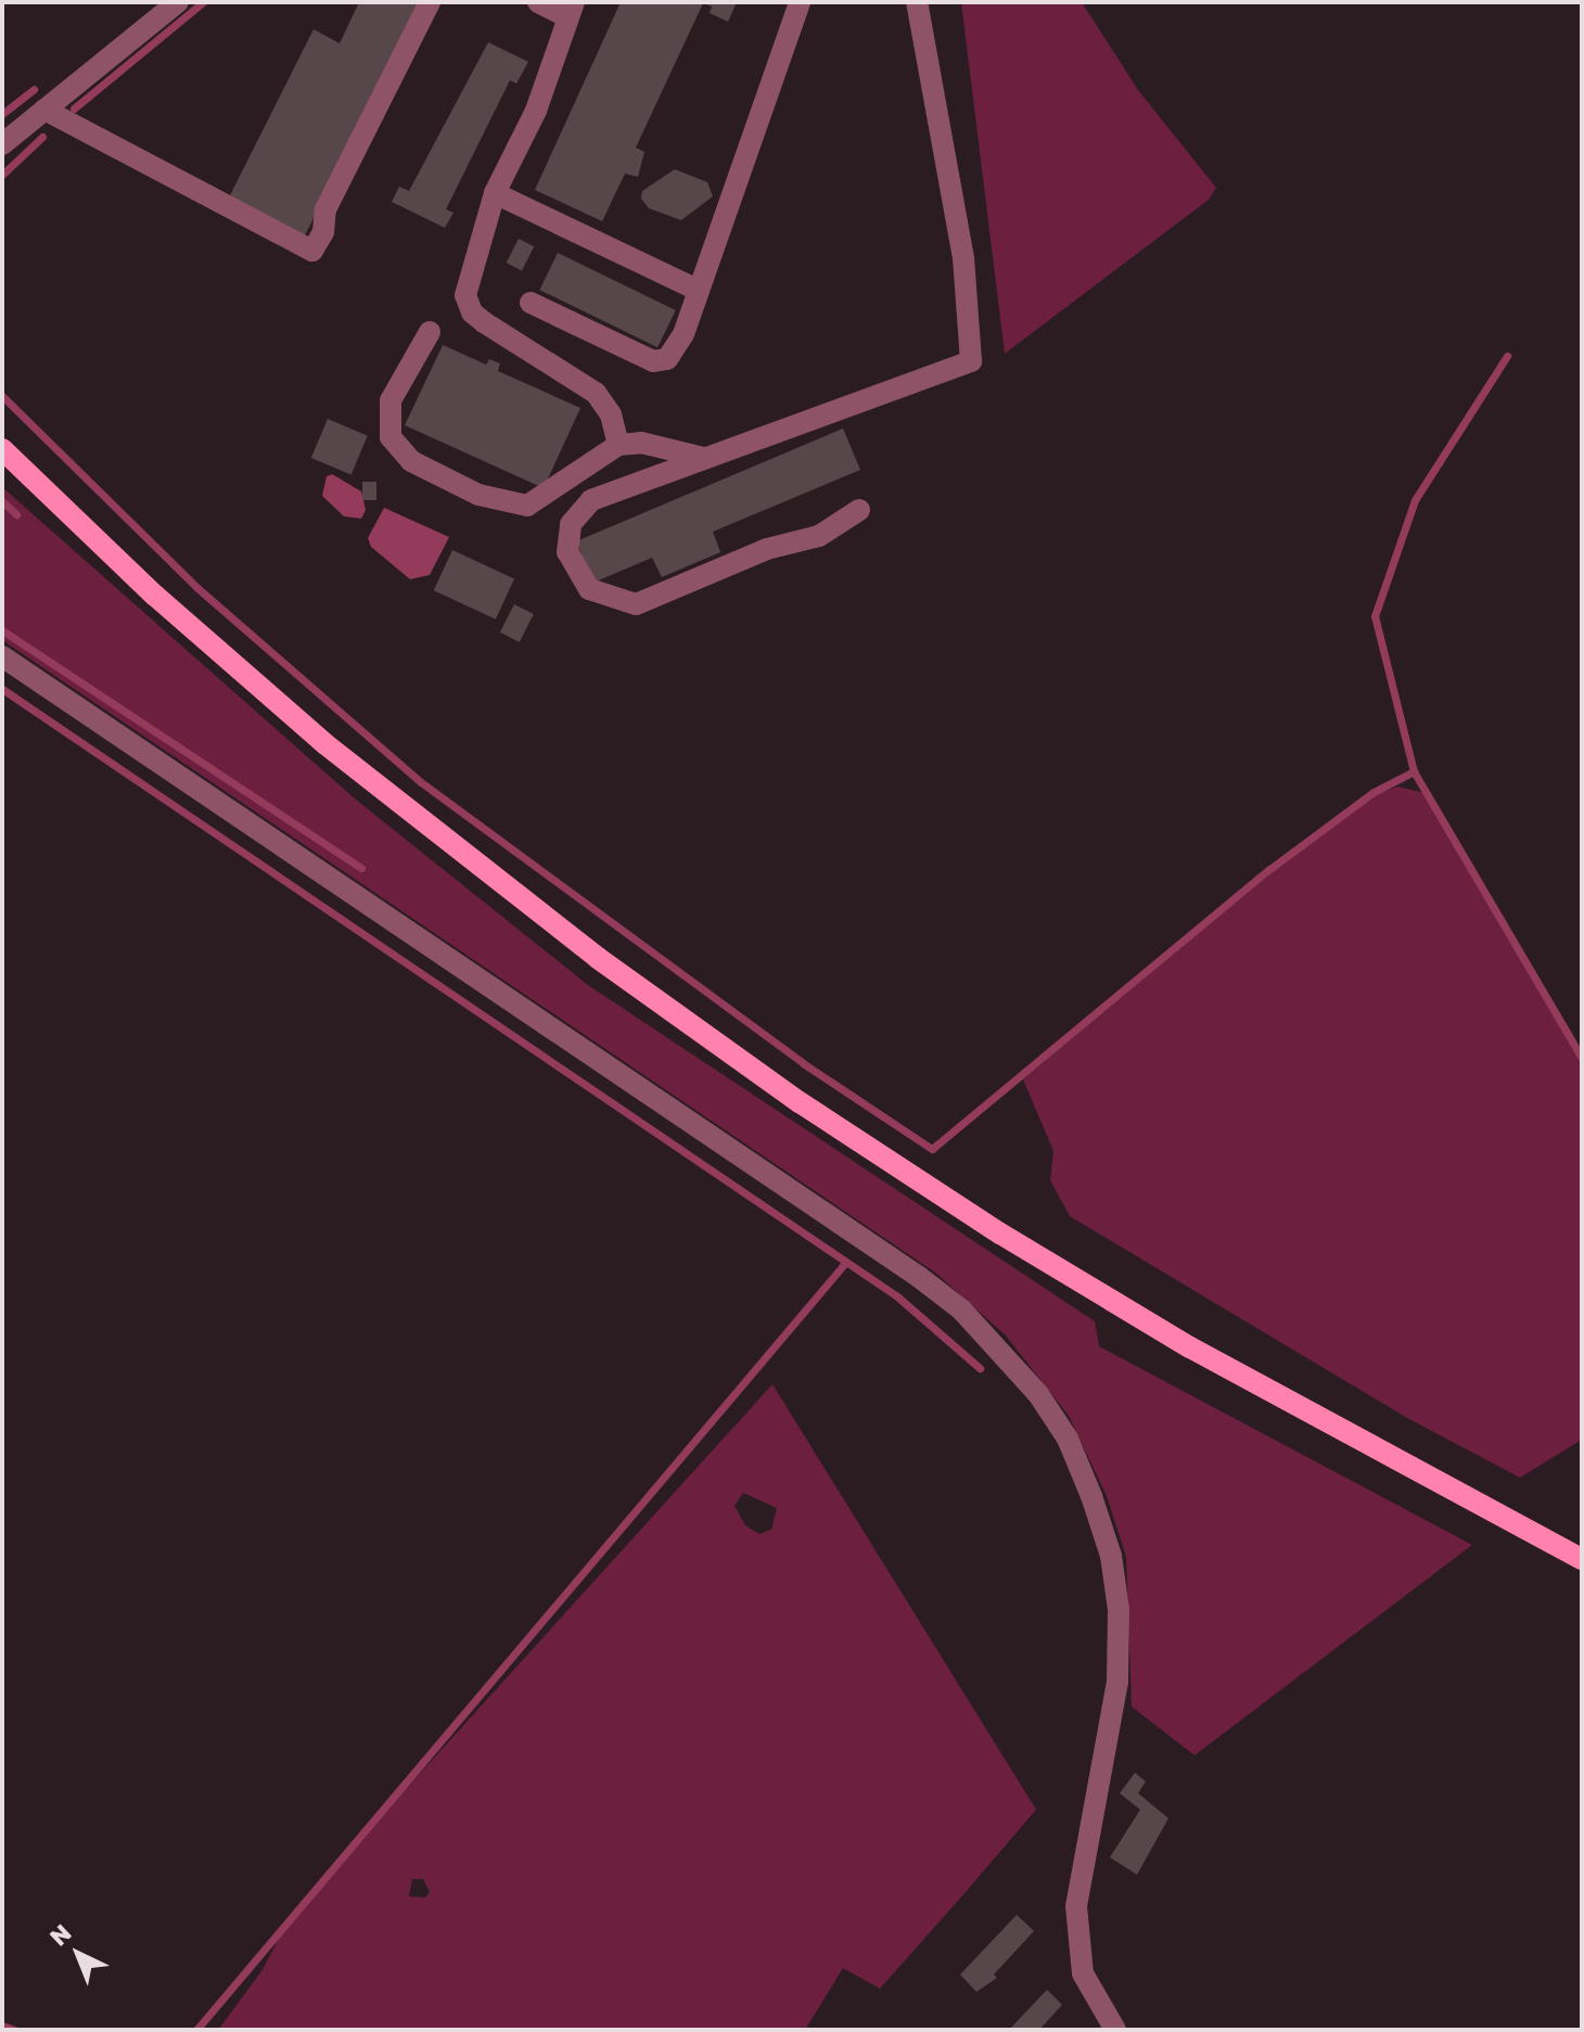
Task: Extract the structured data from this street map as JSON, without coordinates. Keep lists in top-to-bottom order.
{
  "north": "top left"
}
